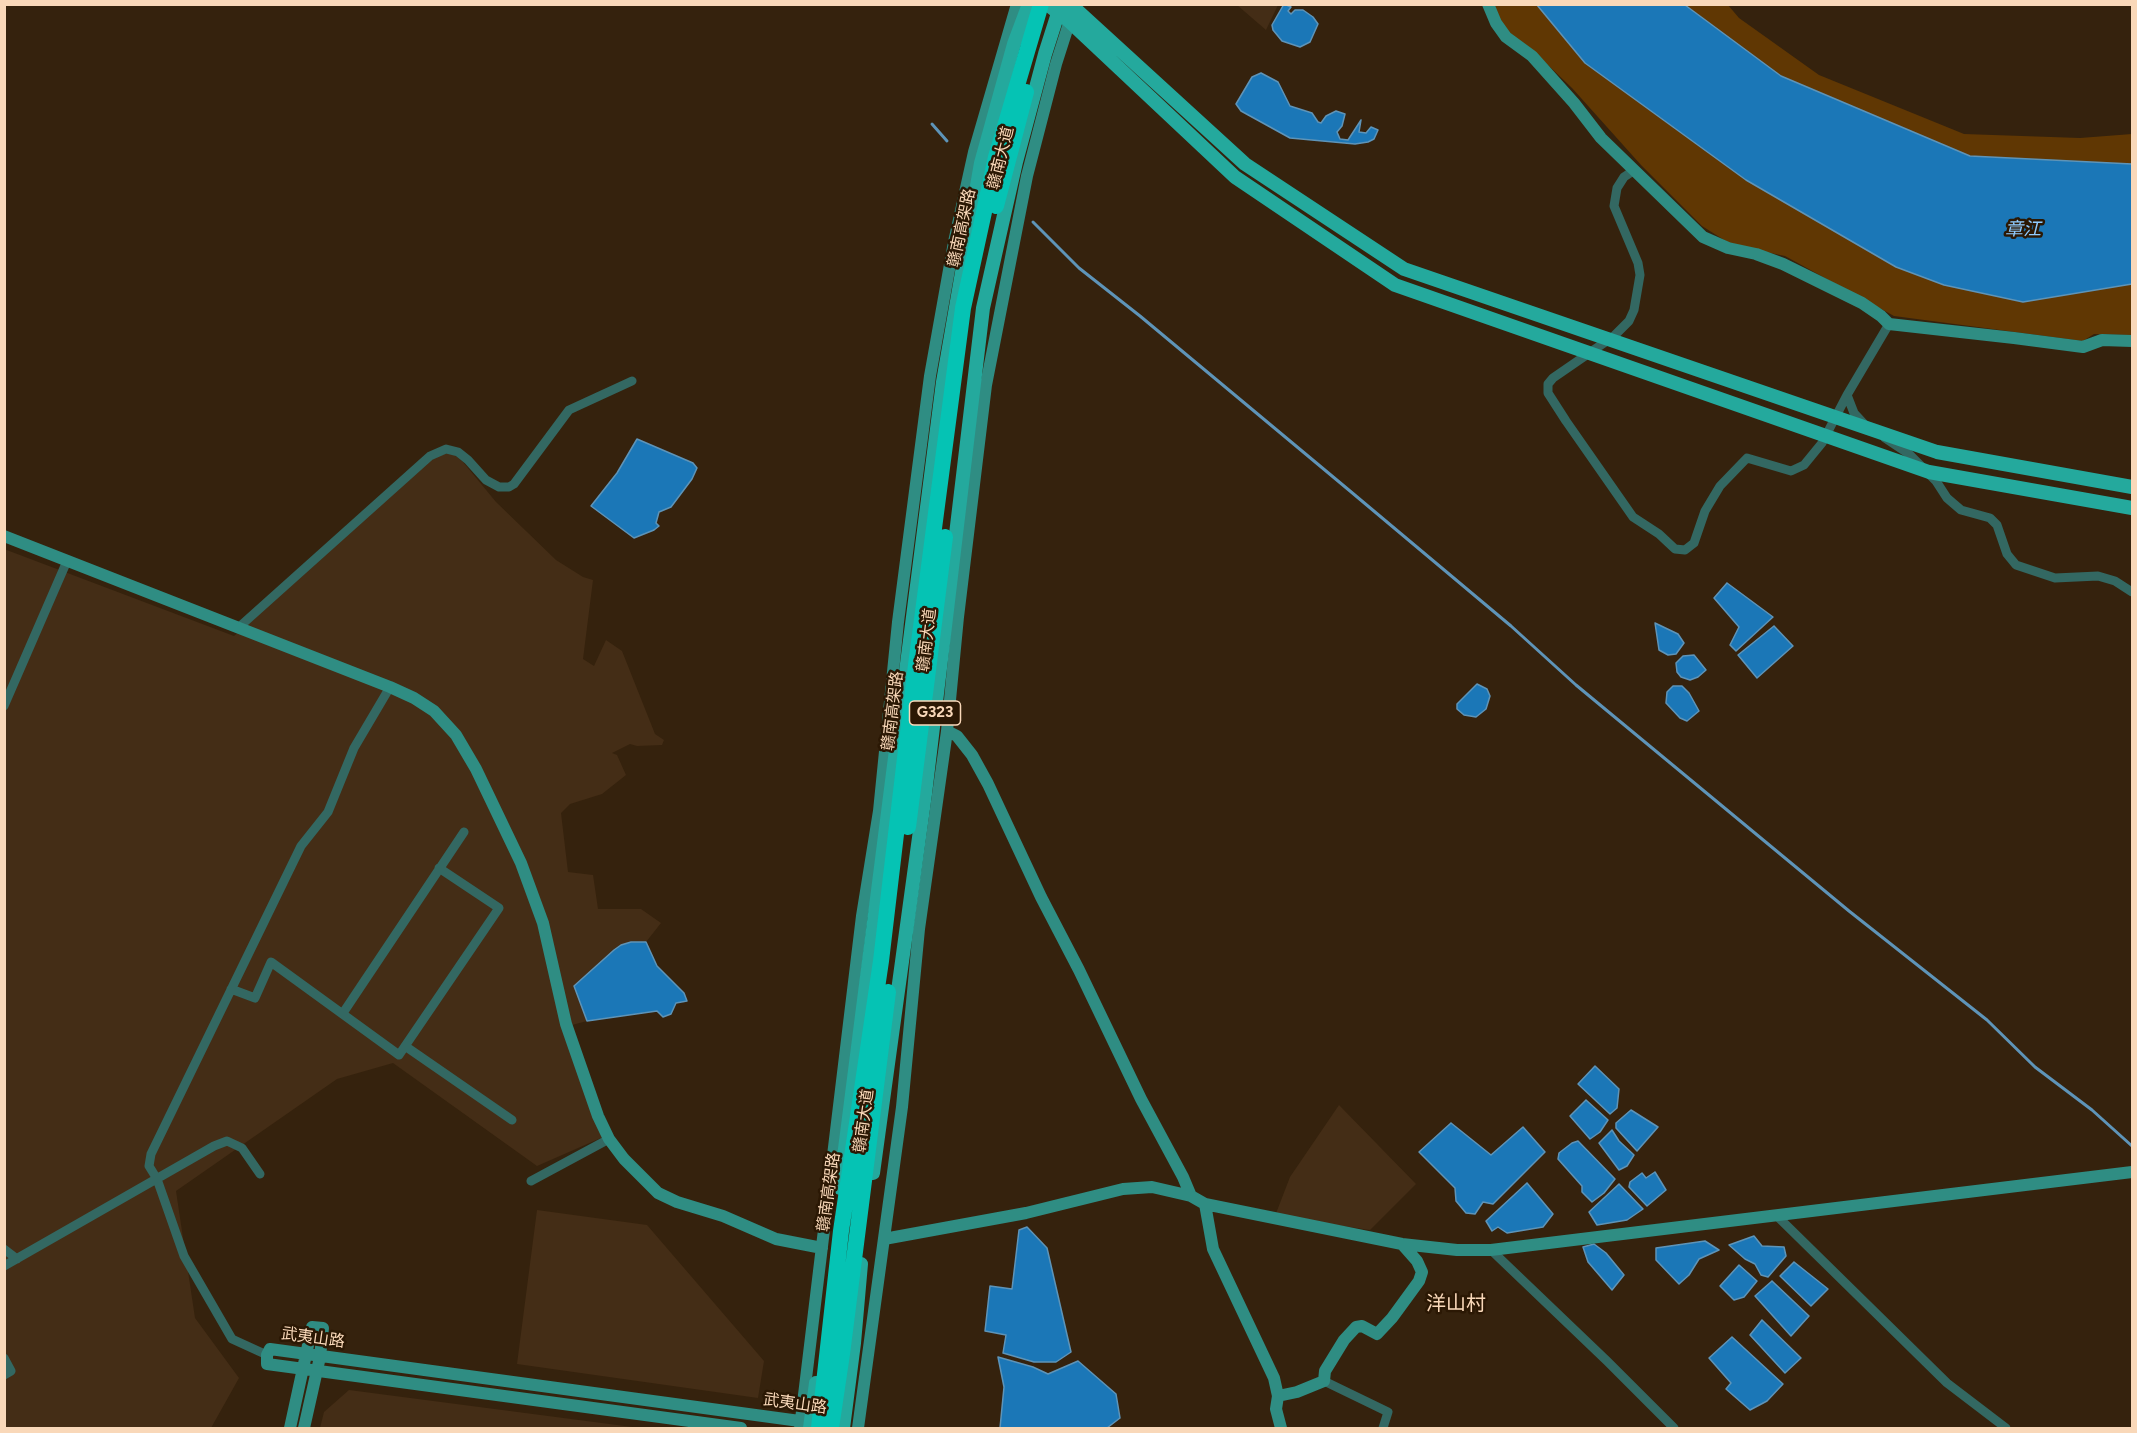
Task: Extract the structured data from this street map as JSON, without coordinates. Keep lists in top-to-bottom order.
{
  "streets": {
    "highway": ["赣南高架路"],
    "main road": ["赣南大道", "G323"],
    "street": ["武夷山路"]
  },
  "crossings": [
    ["赣南大道", "赣南高架路"],
    ["赣南大道", "武夷山路"],
    ["赣南高架路", "武夷山路"]
  ],
  "districts": ["洋山村"],
  "water": ["章江"]
}
